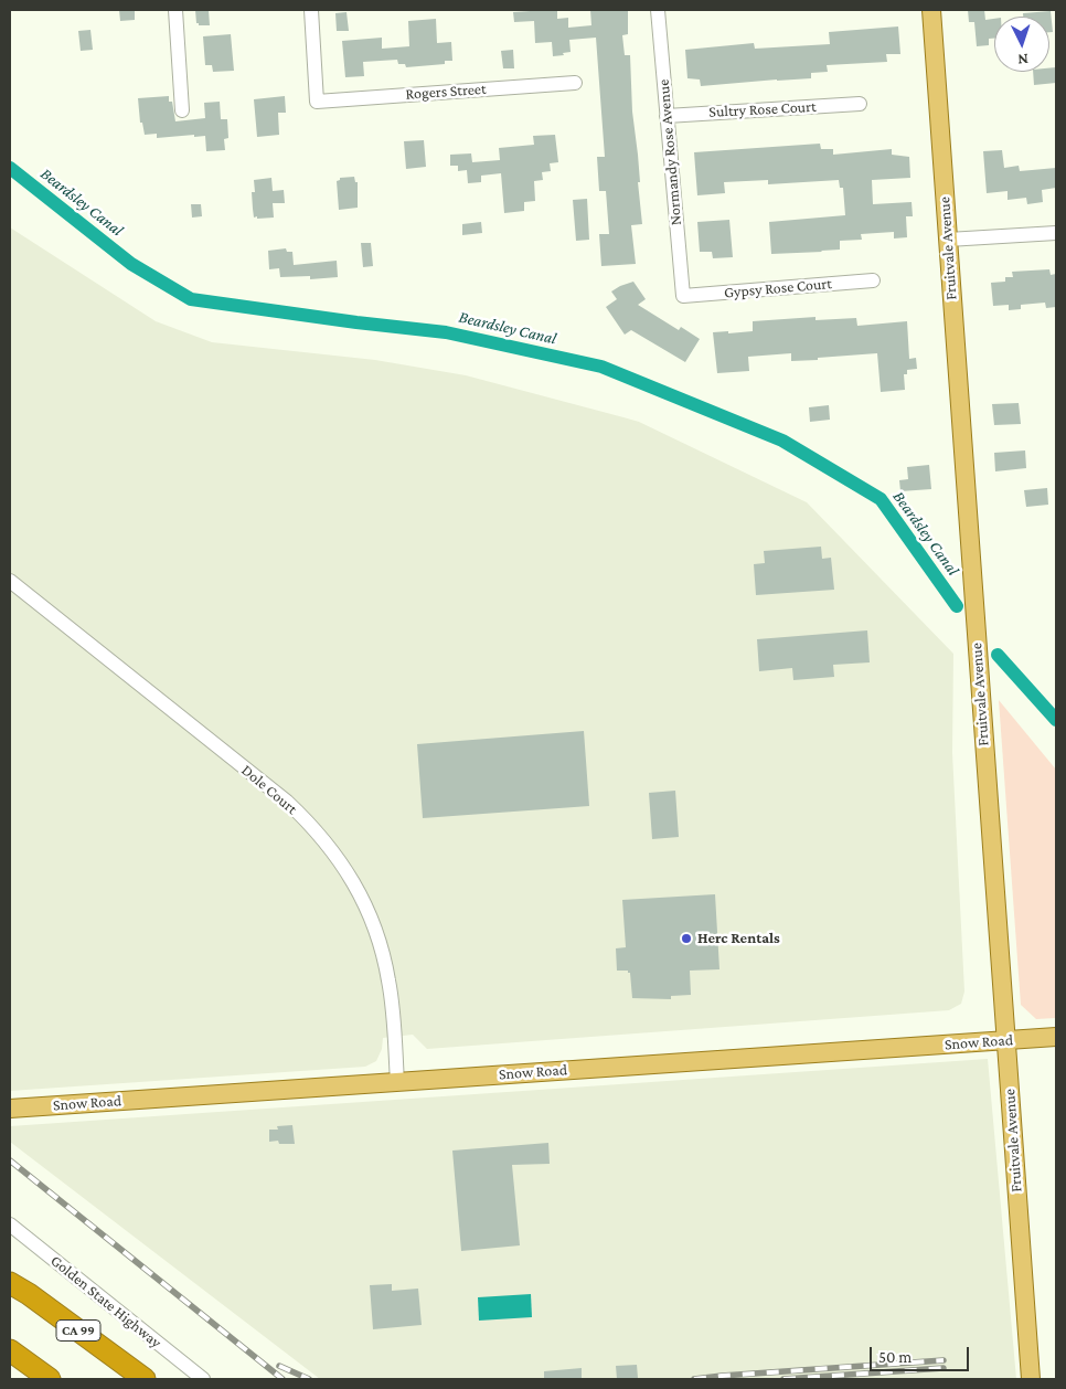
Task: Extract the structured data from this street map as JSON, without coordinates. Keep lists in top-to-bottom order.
{
  "streets": {
    "highway": ["CA 99"],
    "main road": ["Fruitvale Avenue", "Snow Road"],
    "street": [
      "Rogers Street",
      "Sultry Rose Court",
      "Normandy Rose Avenue",
      "Gypsy Rose Court",
      "Dole Court",
      "Golden State Highway"
    ]
  },
  "crossings": [
    ["Sultry Rose Court", "Normandy Rose Avenue"],
    ["Normandy Rose Avenue", "Gypsy Rose Court"],
    ["Fruitvale Avenue", "Snow Road"],
    ["Dole Court", "Snow Road"]
  ],
  "water": ["Beardsley Canal"],
  "places": ["Herc Rentals"],
  "scale_bar": "50 m",
  "north": "bottom"
}
